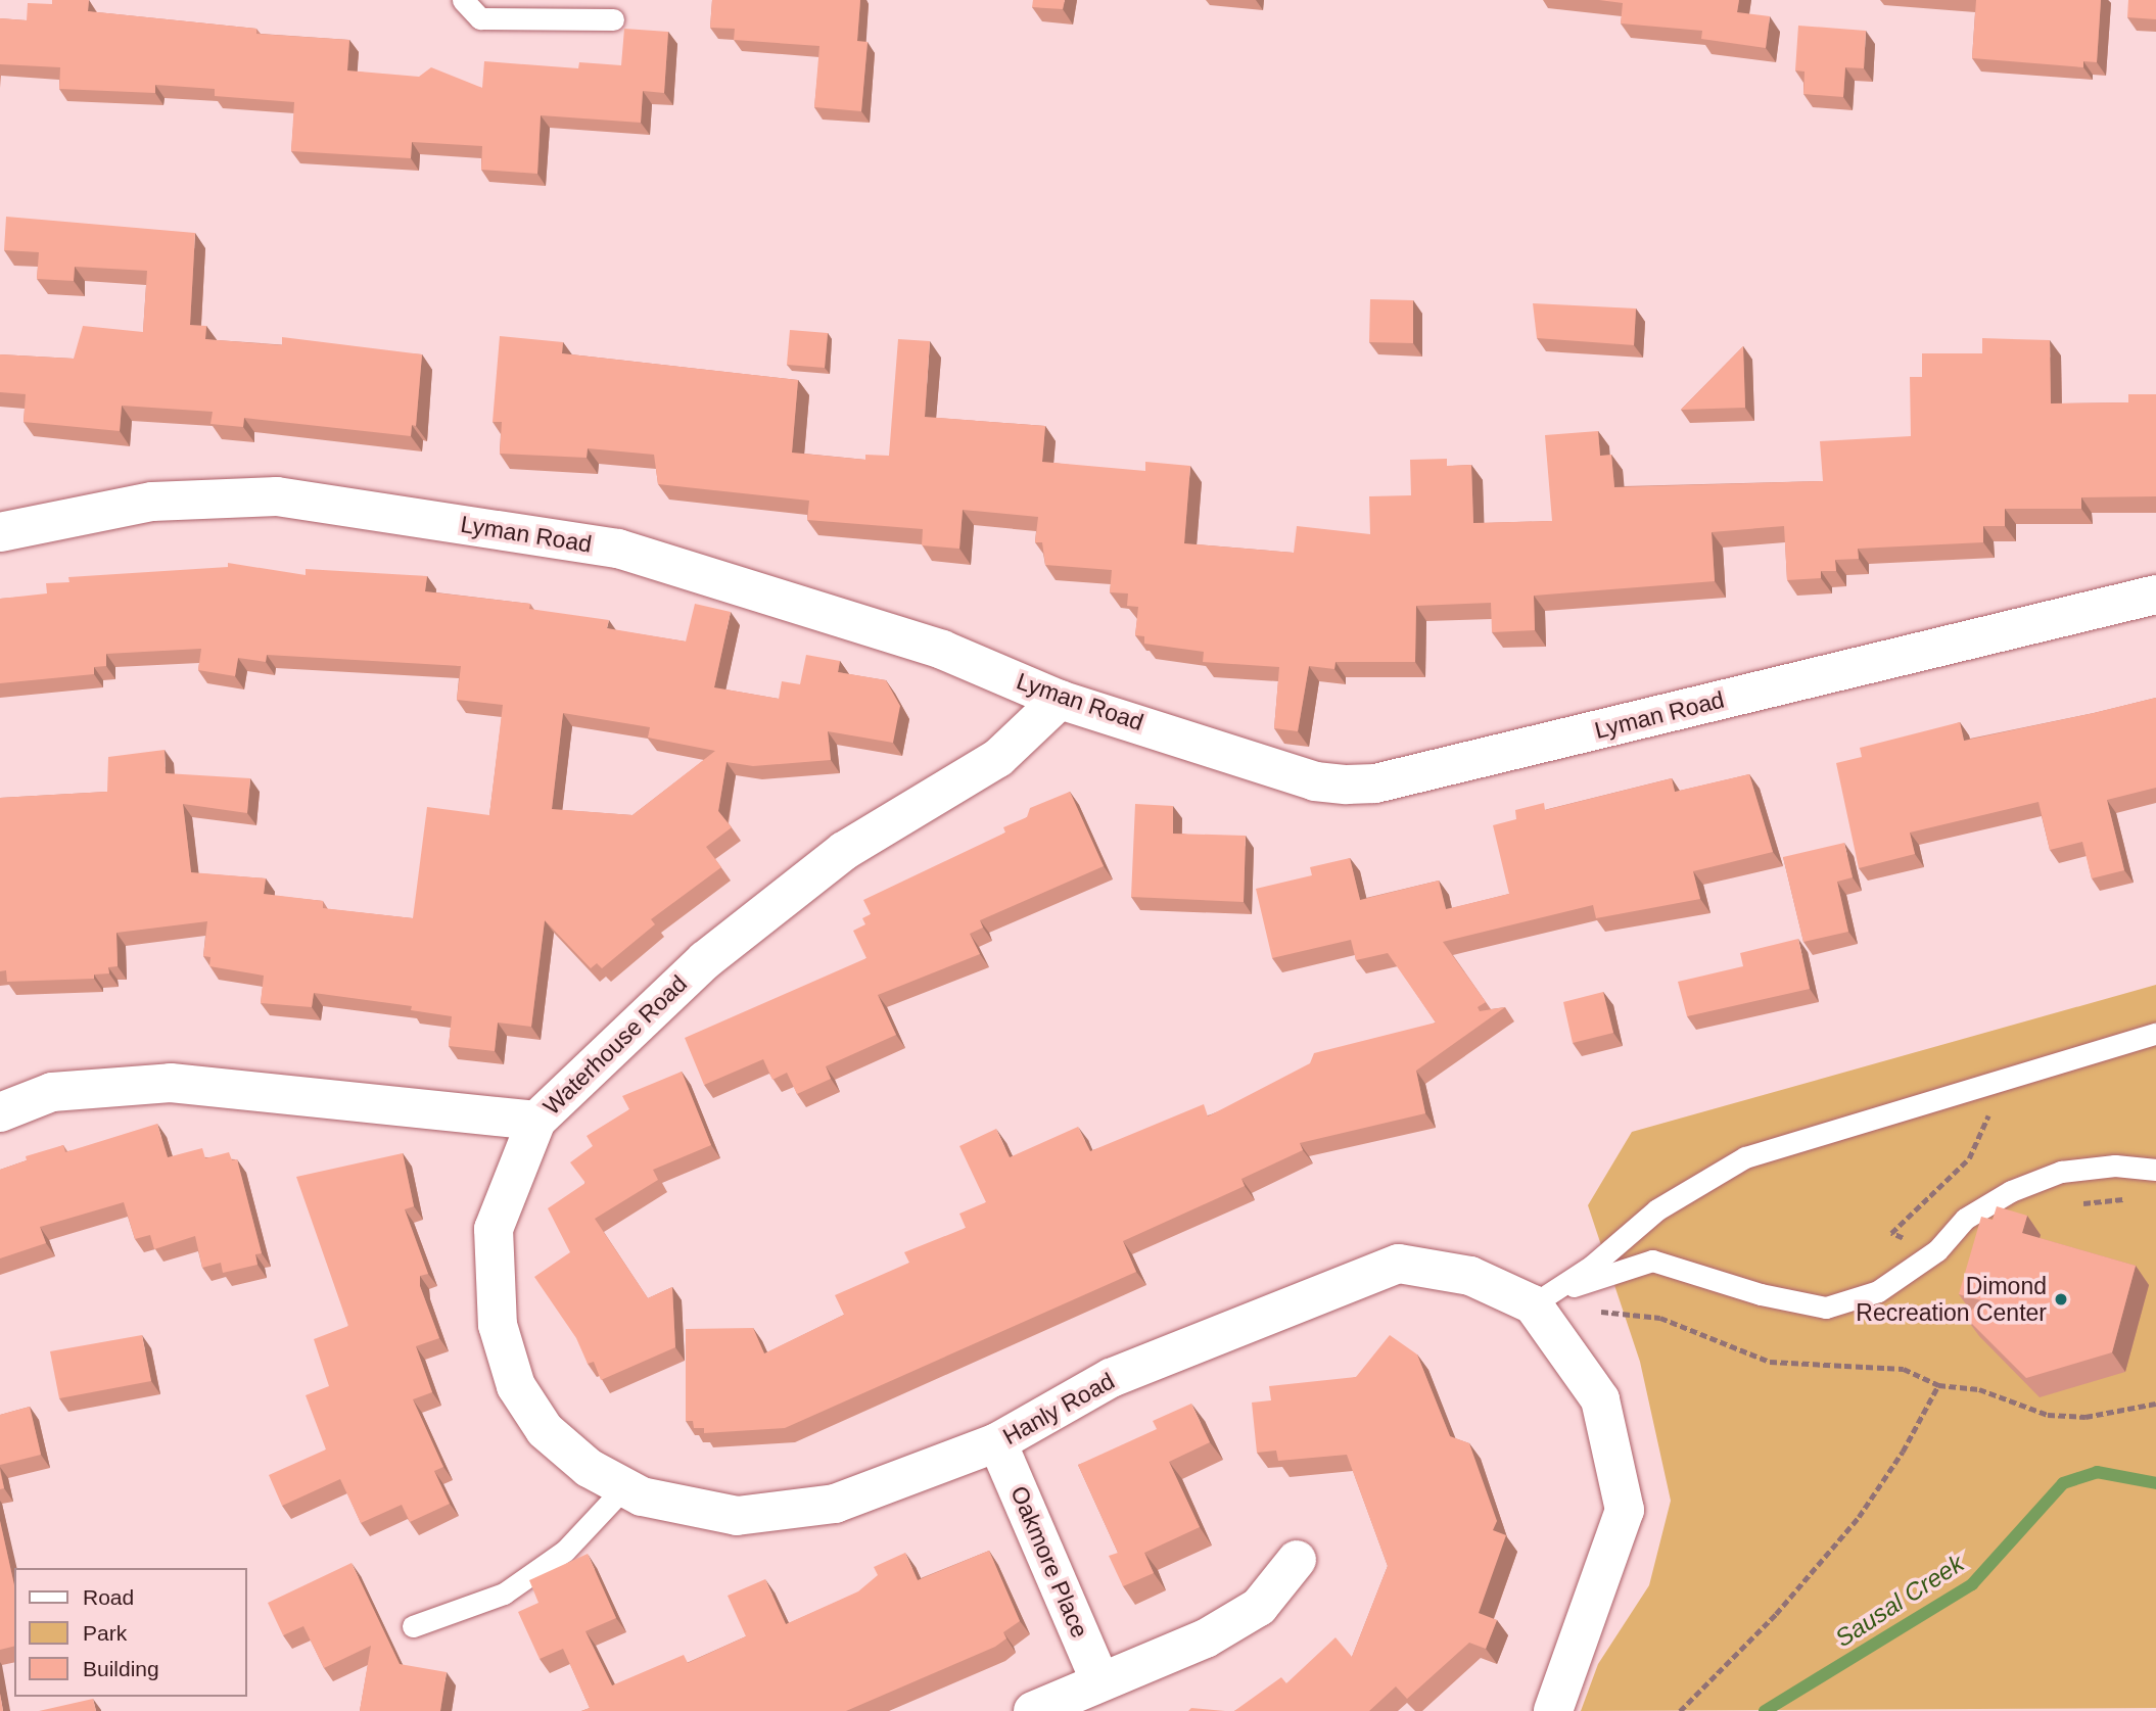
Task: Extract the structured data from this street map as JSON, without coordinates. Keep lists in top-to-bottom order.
{
  "streets": {
    "street": [
      "Lyman Road",
      "Waterhouse Road",
      "Hanly Road",
      "Oakmore Place"
    ]
  },
  "crossings": [
    ["Lyman Road", "Waterhouse Road"],
    ["Waterhouse Road", "Hanly Road"],
    ["Hanly Road", "Oakmore Place"]
  ],
  "water": ["Sausal Creek"],
  "places": ["Dimond Recreation Center"],
  "legend": ["Road", "Park", "Building"]
}
